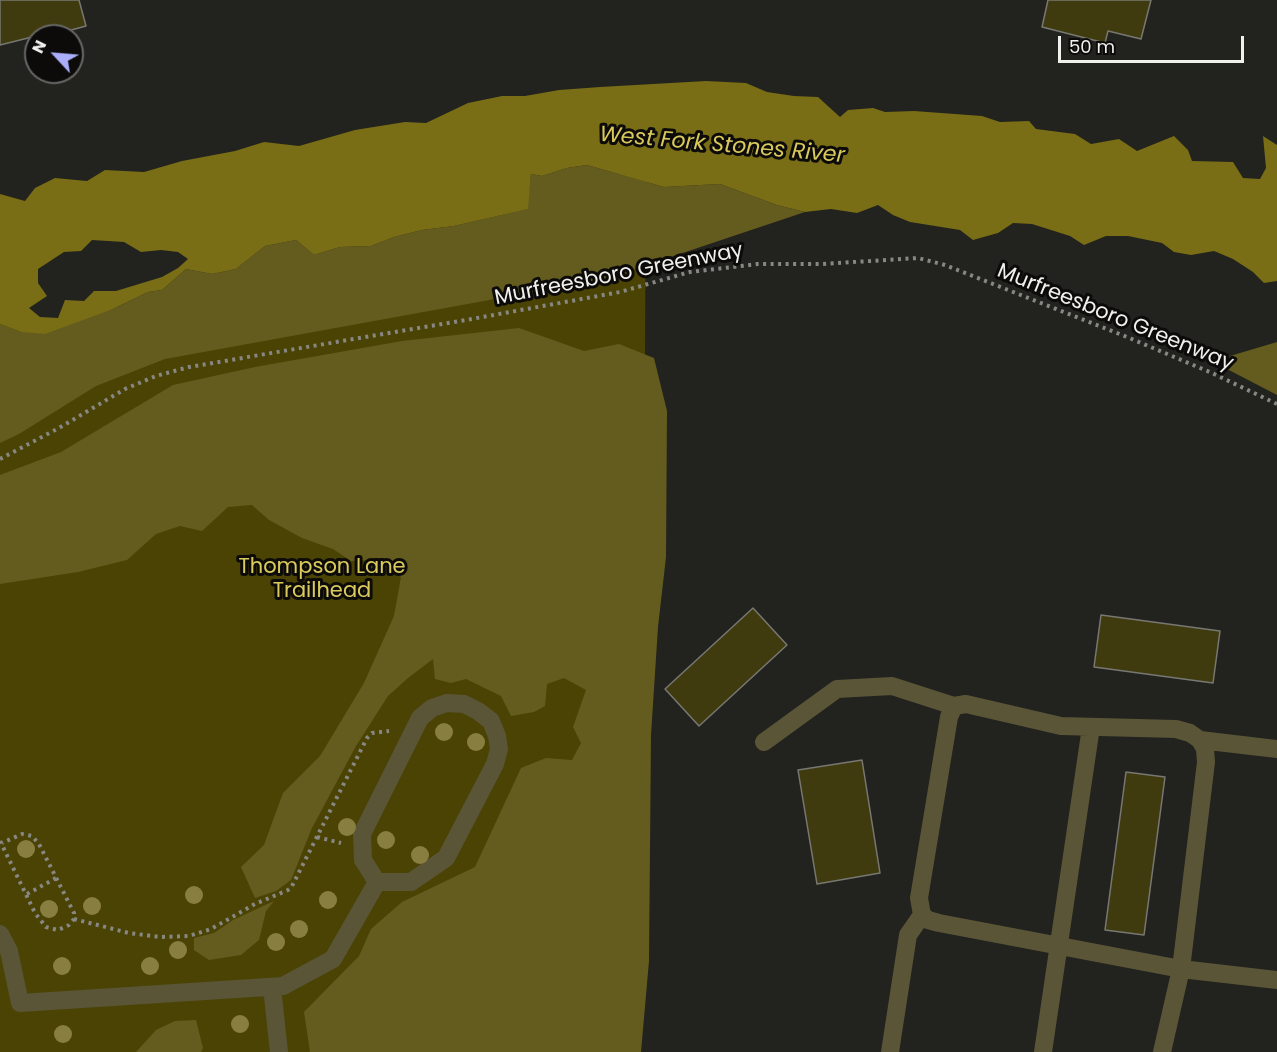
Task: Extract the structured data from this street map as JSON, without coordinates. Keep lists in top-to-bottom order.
{
  "streets": {
    "path": ["Murfreesboro Greenway"]
  },
  "water": ["West Fork Stones River"],
  "parks": ["Thompson Lane Trailhead"],
  "scale_bar": "50 m",
  "north": "top left"
}
